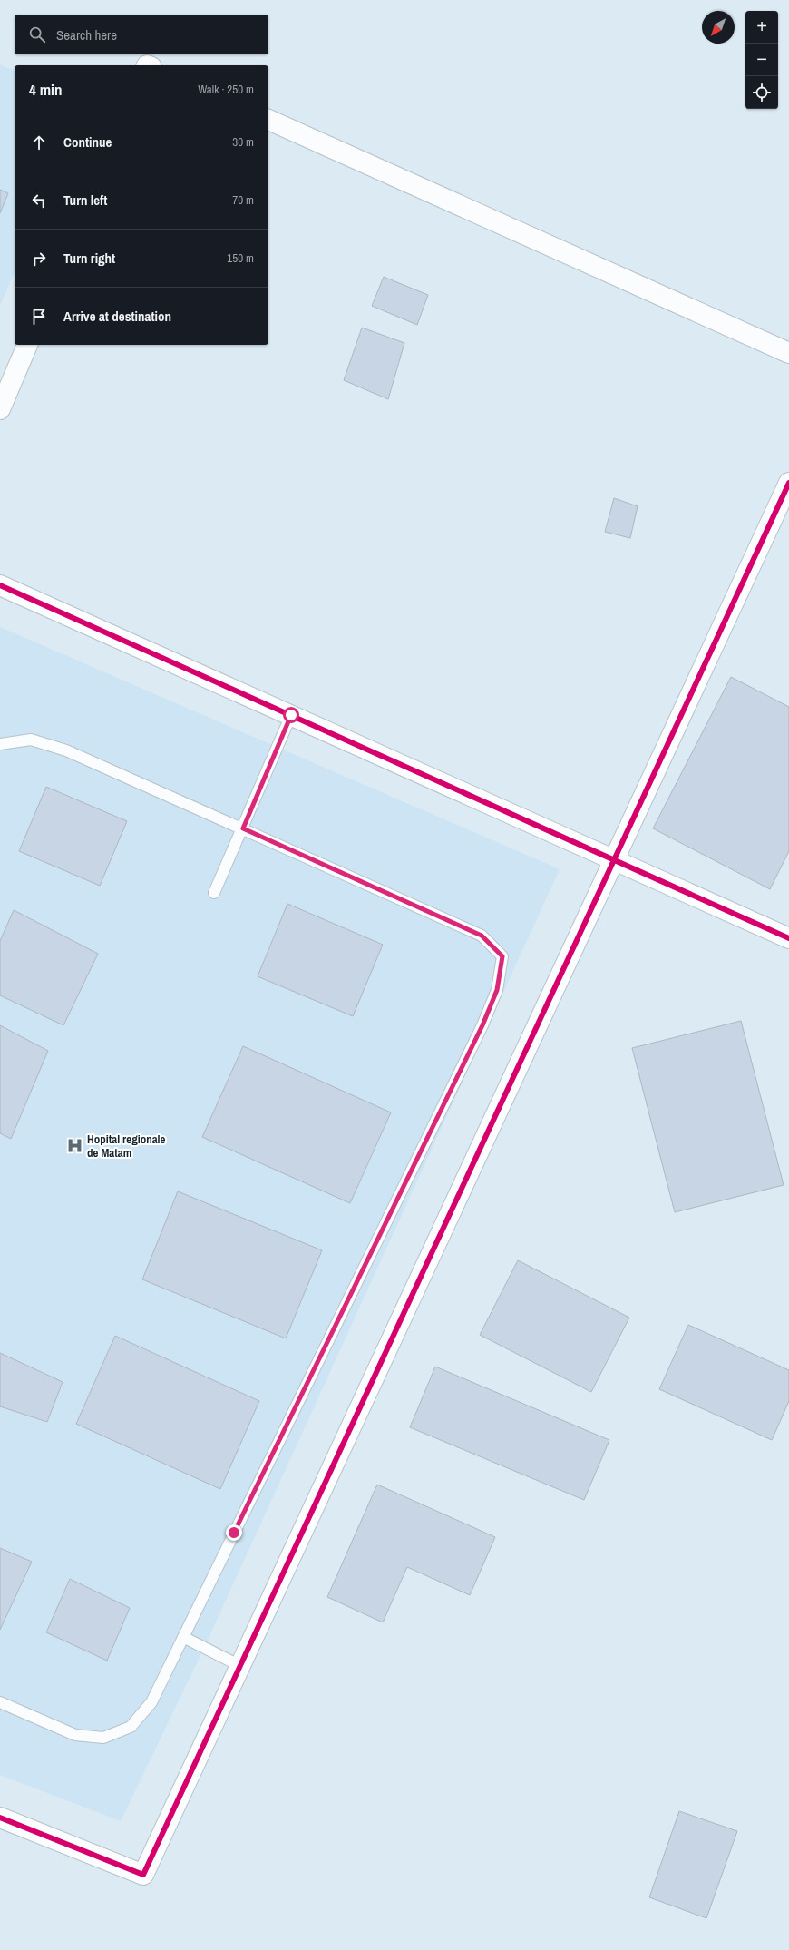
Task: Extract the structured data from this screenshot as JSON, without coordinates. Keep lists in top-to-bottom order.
{
  "places": {
    "hospital": ["Hopital regionale de Matam"]
  },
  "north": "bottom left",
  "page": {
    "map_buttons": ["+", "−"],
    "search": "Search here",
    "heading": ["4 min", "Walk · 250 m"],
    "list": [
      ["Continue", "30 m"],
      ["Turn left", "70 m"],
      ["Turn right", "150 m"],
      "Arrive at destination"
    ]
  }
}
